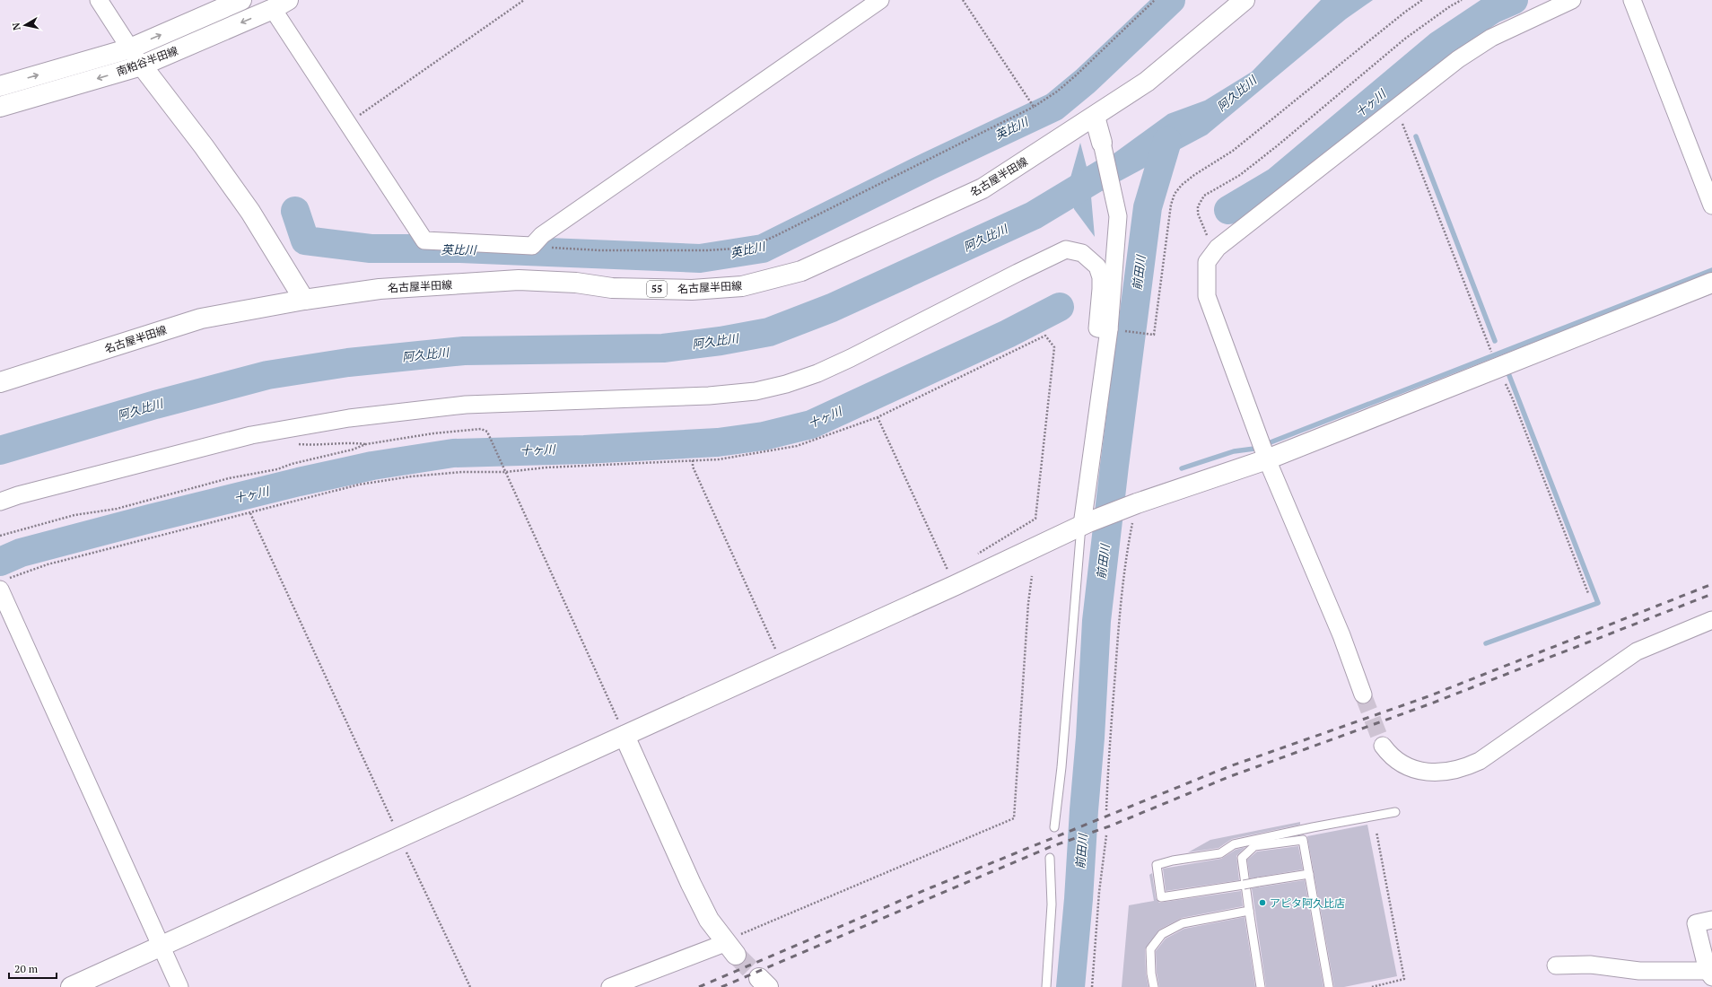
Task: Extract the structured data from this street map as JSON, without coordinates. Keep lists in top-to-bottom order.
{
  "streets": {
    "street": ["南粕谷半田線", "名古屋半田線", "55"]
  },
  "water": [
    "阿久比川",
    "十ヶ川",
    "英比川",
    "前田川"
  ],
  "places": ["アピタ阿久比店"],
  "scale_bar": "20 m",
  "north": "left"
}
